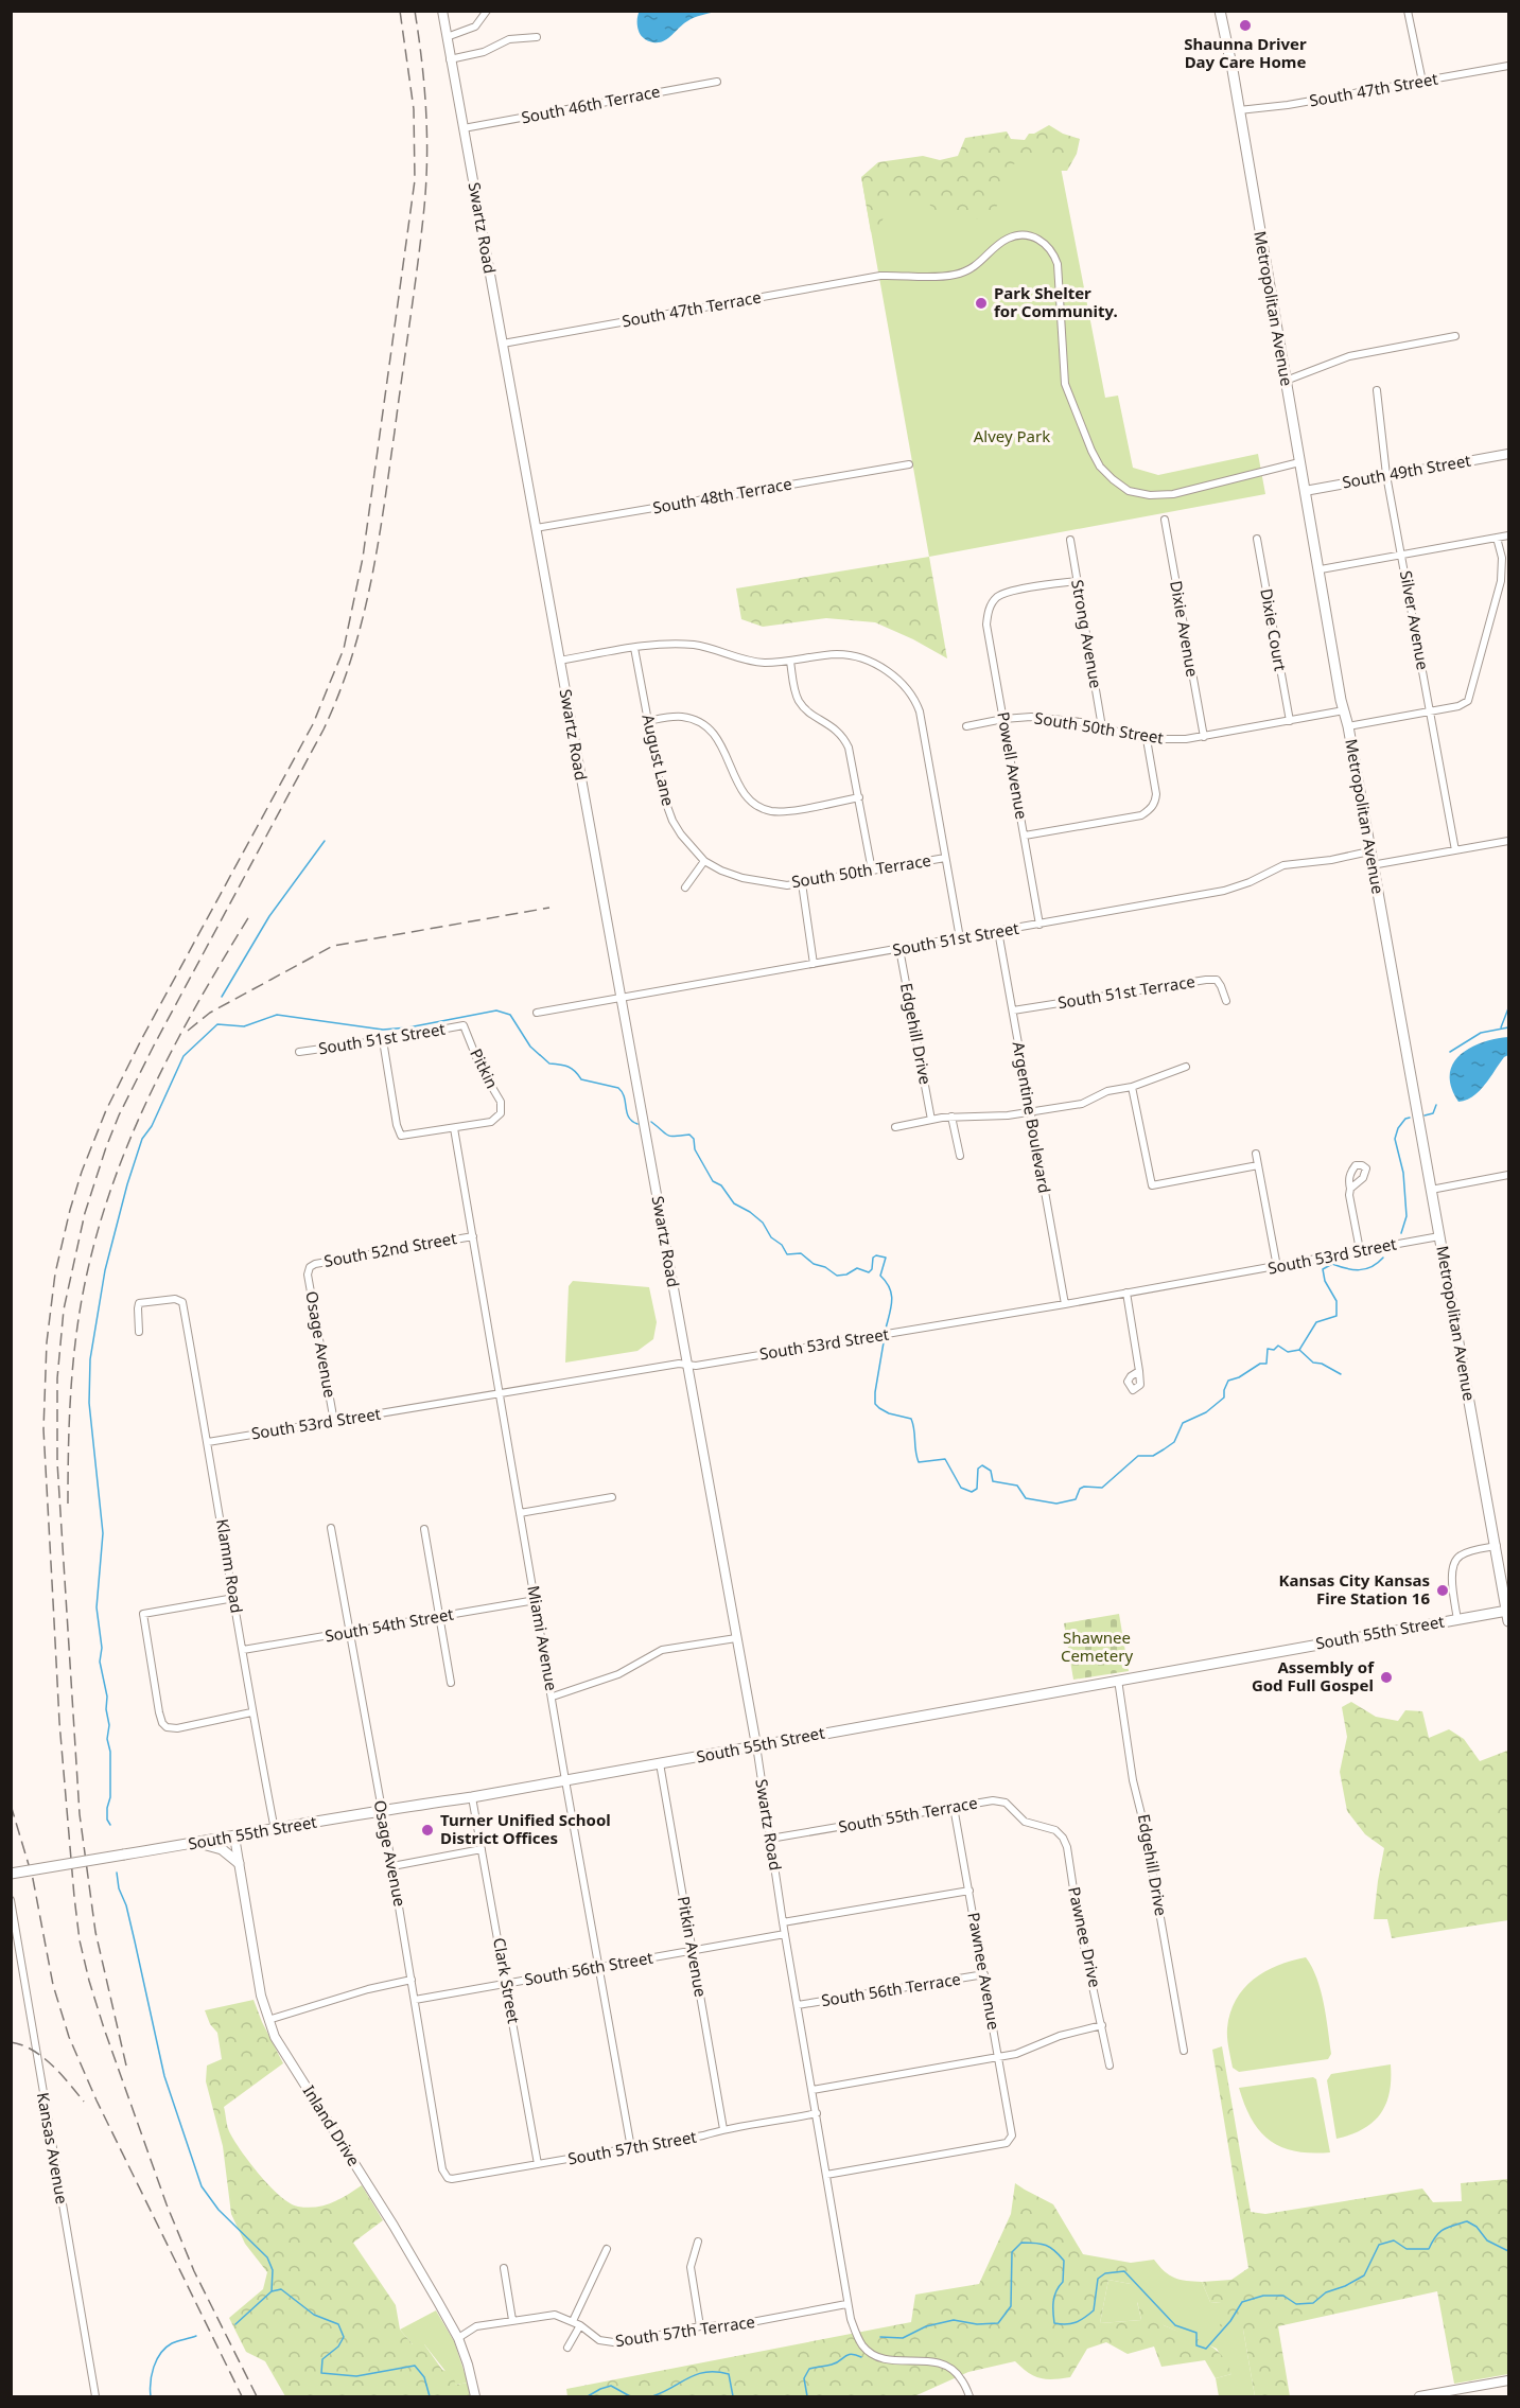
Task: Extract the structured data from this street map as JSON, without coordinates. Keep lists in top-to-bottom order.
{
  "streets": {
    "main road": ["Metropolitan Avenue", "South 55th Street"],
    "street": [
      "South 47th Street",
      "South 46th Terrace",
      "Swartz Road",
      "South 47th Terrace",
      "South 49th Street",
      "South 48th Terrace",
      "Silver Avenue",
      "Dixie Avenue",
      "Dixie Court",
      "Strong Avenue",
      "South 50th Street",
      "August Lane",
      "Powell Avenue",
      "South 50th Terrace",
      "South 51st Street",
      "South 51st Terrace",
      "Edgehill Drive",
      "Pitkin",
      "Argentine Boulevard",
      "South 52nd Street",
      "South 53rd Street",
      "Osage Avenue",
      "Klamm Road",
      "South 54th Street",
      "Miami Avenue",
      "South 55th Terrace",
      "Pawnee Drive",
      "Pitkin Avenue",
      "South 56th Street",
      "Pawnee Avenue",
      "Clark Street",
      "South 56th Terrace",
      "Inland Drive",
      "Kansas Avenue",
      "South 57th Street",
      "South 57th Terrace"
    ]
  },
  "crossings": [
    ["South 47th Street", "Metropolitan Avenue"],
    ["South 46th Terrace", "Swartz Road"],
    ["Swartz Road", "South 47th Terrace"],
    ["Swartz Road", "South 48th Terrace"],
    ["Swartz Road", "South 51st Street"],
    ["Swartz Road", "South 53rd Street"],
    ["Swartz Road", "South 55th Street"],
    ["Swartz Road", "South 55th Terrace"],
    ["Swartz Road", "South 56th Street"],
    ["Swartz Road", "Pawnee Avenue"],
    ["Swartz Road", "South 56th Terrace"],
    ["Swartz Road", "South 57th Street"],
    ["Swartz Road", "South 57th Terrace"],
    ["Metropolitan Avenue", "South 47th Terrace"],
    ["Metropolitan Avenue", "South 49th Street"],
    ["Metropolitan Avenue", "South 50th Street"],
    ["Metropolitan Avenue", "South 51st Street"],
    ["Metropolitan Avenue", "South 53rd Street"],
    ["Metropolitan Avenue", "South 55th Street"],
    ["South 49th Street", "Silver Avenue"],
    ["Dixie Avenue", "South 50th Street"],
    ["Dixie Court", "South 50th Street"],
    ["Strong Avenue", "South 50th Street"],
    ["Strong Avenue", "Powell Avenue"],
    ["South 50th Street", "Powell Avenue"],
    ["August Lane", "South 50th Terrace"],
    ["Powell Avenue", "South 51st Street"],
    ["South 51st Street", "Edgehill Drive"],
    ["South 51st Street", "Pitkin"],
    ["South 51st Street", "Argentine Boulevard"],
    ["South 51st Terrace", "Argentine Boulevard"],
    ["Edgehill Drive", "South 55th Street"],
    ["Pitkin", "Miami Avenue"],
    ["Argentine Boulevard", "South 53rd Street"],
    ["South 52nd Street", "Osage Avenue"],
    ["South 52nd Street", "Miami Avenue"],
    ["South 53rd Street", "Osage Avenue"],
    ["South 53rd Street", "Klamm Road"],
    ["South 53rd Street", "Miami Avenue"],
    ["Osage Avenue", "South 54th Street"],
    ["Osage Avenue", "South 55th Street"],
    ["Osage Avenue", "South 56th Street"],
    ["Osage Avenue", "South 57th Street"],
    ["Klamm Road", "South 54th Street"],
    ["Klamm Road", "South 55th Street"],
    ["South 54th Street", "Miami Avenue"],
    ["South 55th Street", "Miami Avenue"],
    ["South 55th Street", "Pitkin Avenue"],
    ["South 55th Street", "Clark Street"],
    ["South 55th Street", "Inland Drive"],
    ["Miami Avenue", "South 56th Street"],
    ["Miami Avenue", "South 57th Street"],
    ["South 55th Terrace", "Pawnee Drive"],
    ["South 55th Terrace", "Pawnee Avenue"],
    ["Pitkin Avenue", "South 56th Street"],
    ["Pitkin Avenue", "South 57th Street"],
    ["South 56th Street", "Clark Street"],
    ["Pawnee Avenue", "South 56th Terrace"],
    ["Clark Street", "South 57th Street"],
    ["Inland Drive", "South 57th Terrace"]
  ],
  "parks": ["Alvey Park", "Shawnee Cemetery"],
  "places": [
    "Shaunna Driver Day Care Home",
    "Park Shelter for Community.",
    "Kansas City Kansas Fire Station 16",
    "Assembly of God Full Gospel",
    "Turner Unified School District Offices"
  ]
}
